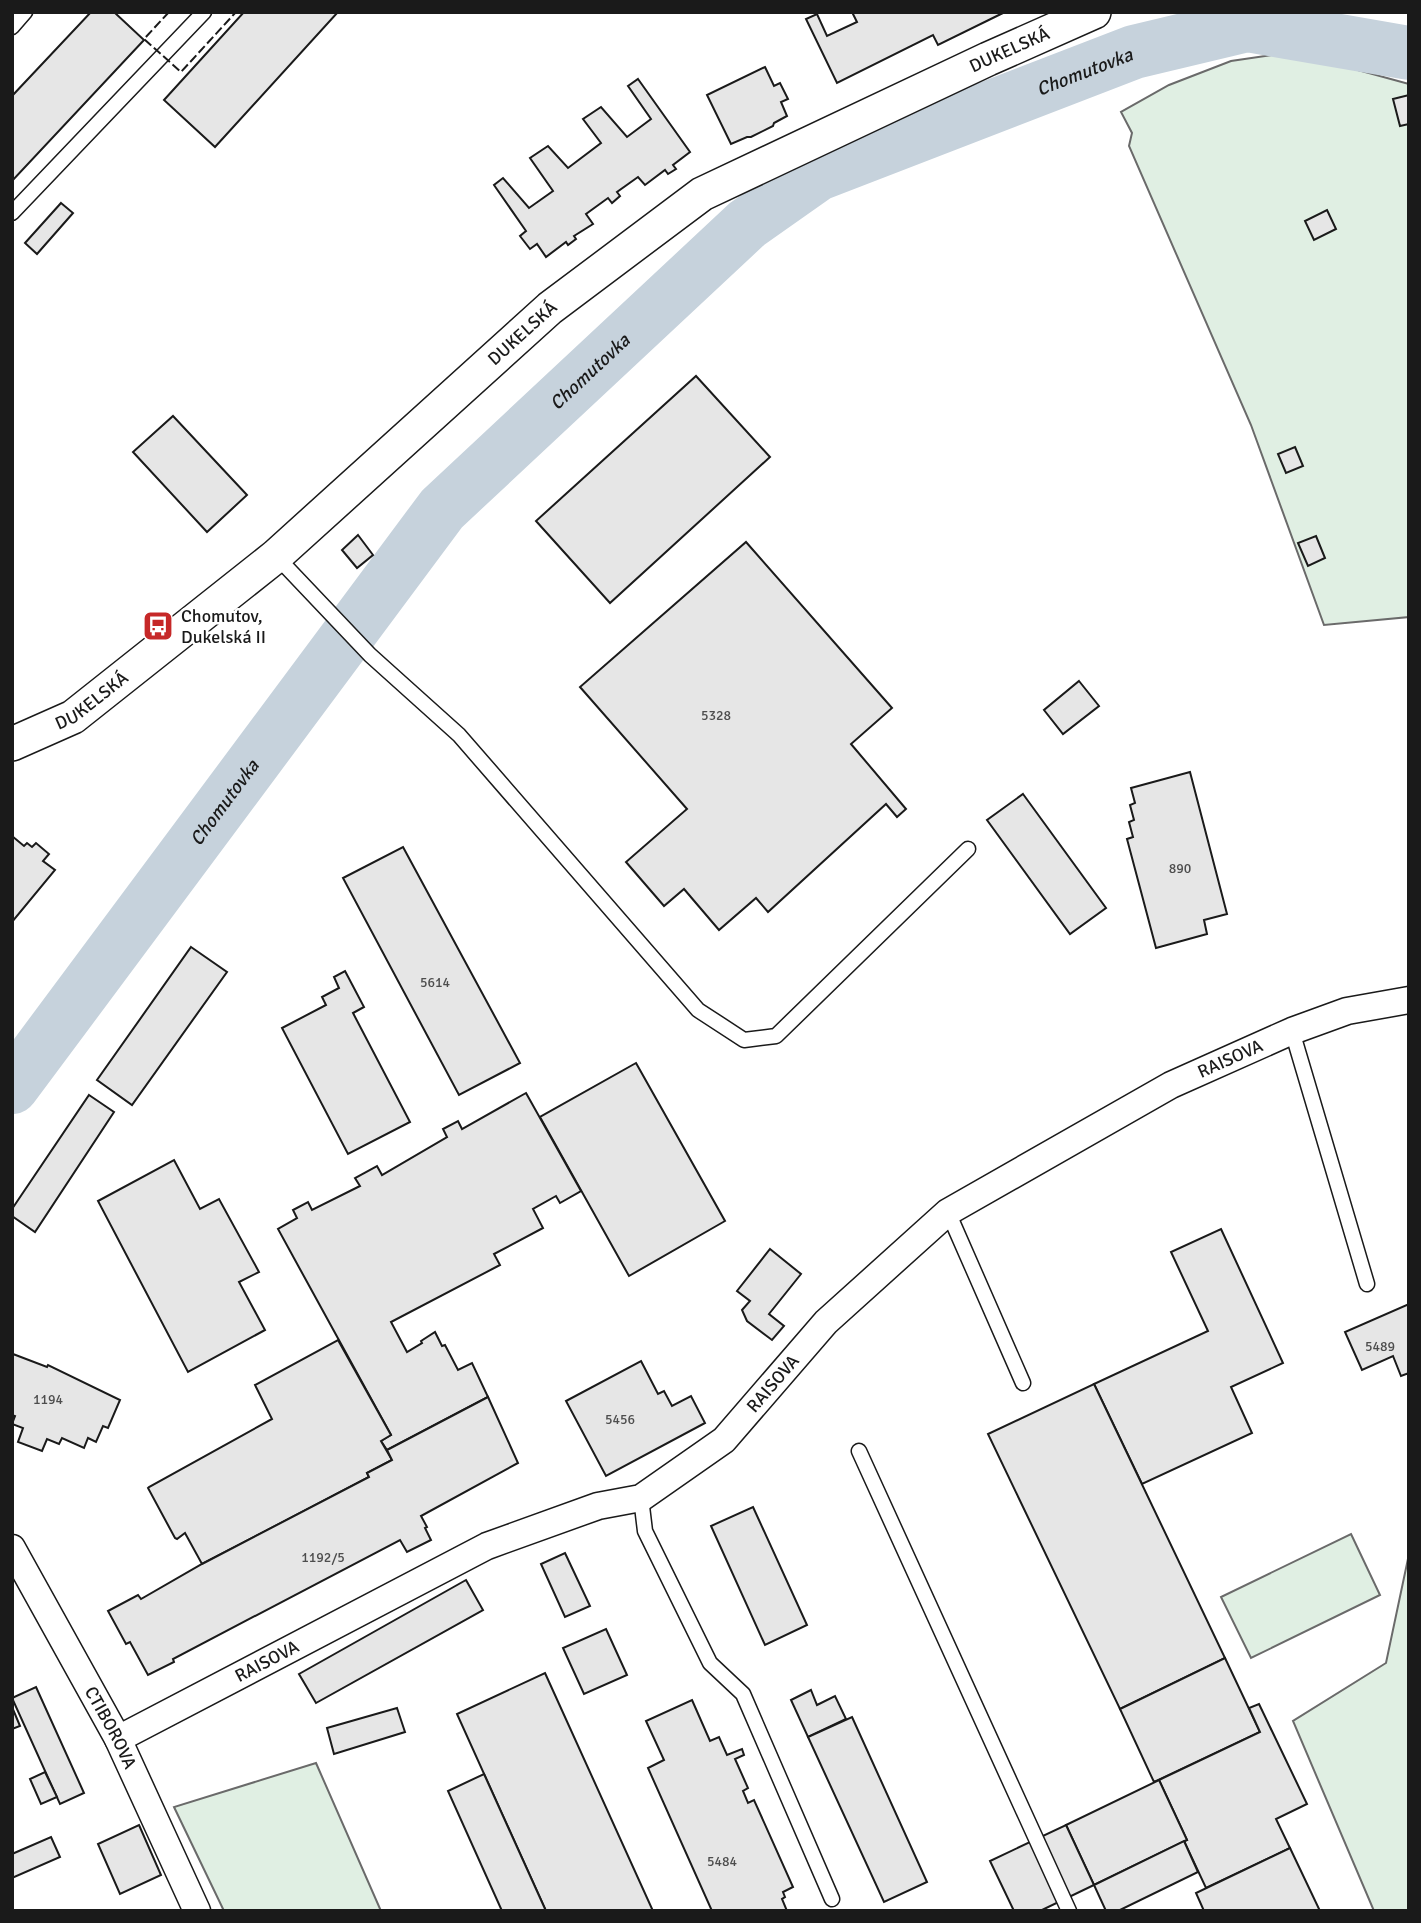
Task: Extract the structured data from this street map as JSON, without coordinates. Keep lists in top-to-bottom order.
{
  "streets": {
    "street": ["DUKELSKÁ", "RAISOVA", "CTIBOROVA"]
  },
  "crossings": [
    ["RAISOVA", "CTIBOROVA"]
  ],
  "water": ["Chomutovka"],
  "places": {
    "bus stop": ["Chomutov, Dukelská II"]
  },
  "house_numbers": [
    "5328",
    "890",
    "5614",
    "5489",
    "1194",
    "5456",
    "1192/5",
    "5484"
  ]
}
